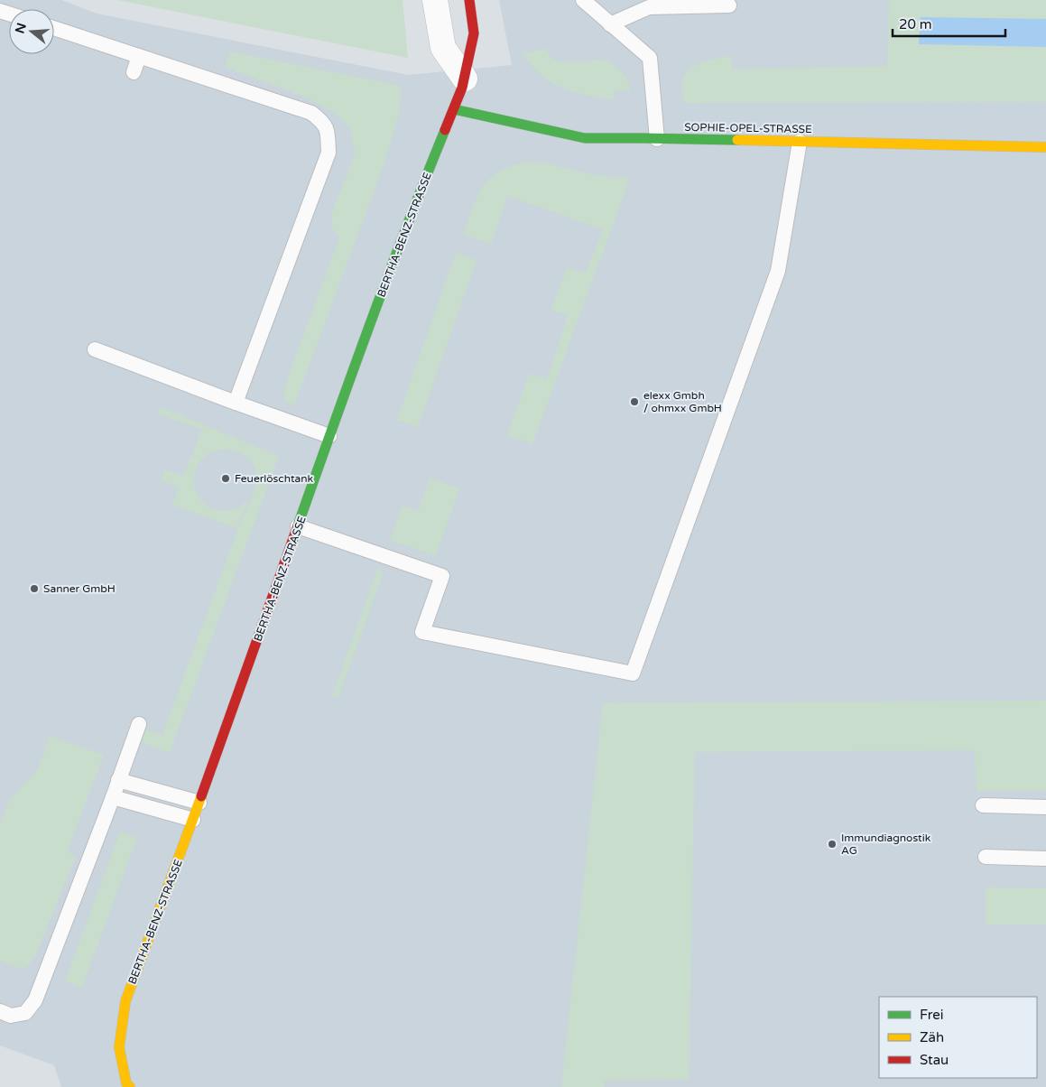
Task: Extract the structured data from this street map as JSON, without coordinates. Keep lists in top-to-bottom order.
{
  "streets": {
    "street": ["SOPHIE-OPEL-STRASSE", "BERTHA-BENZ-STRASSE"]
  },
  "crossings": [
    ["SOPHIE-OPEL-STRASSE", "BERTHA-BENZ-STRASSE"]
  ],
  "places": [
    "elexx Gmbh / ohmxx GmbH",
    "Feuerlöschtank",
    "Sanner GmbH",
    "Immundiagnostik AG"
  ],
  "legend": ["Frei", "Zäh", "Stau"],
  "scale_bar": "20 m",
  "north": "left"
}
